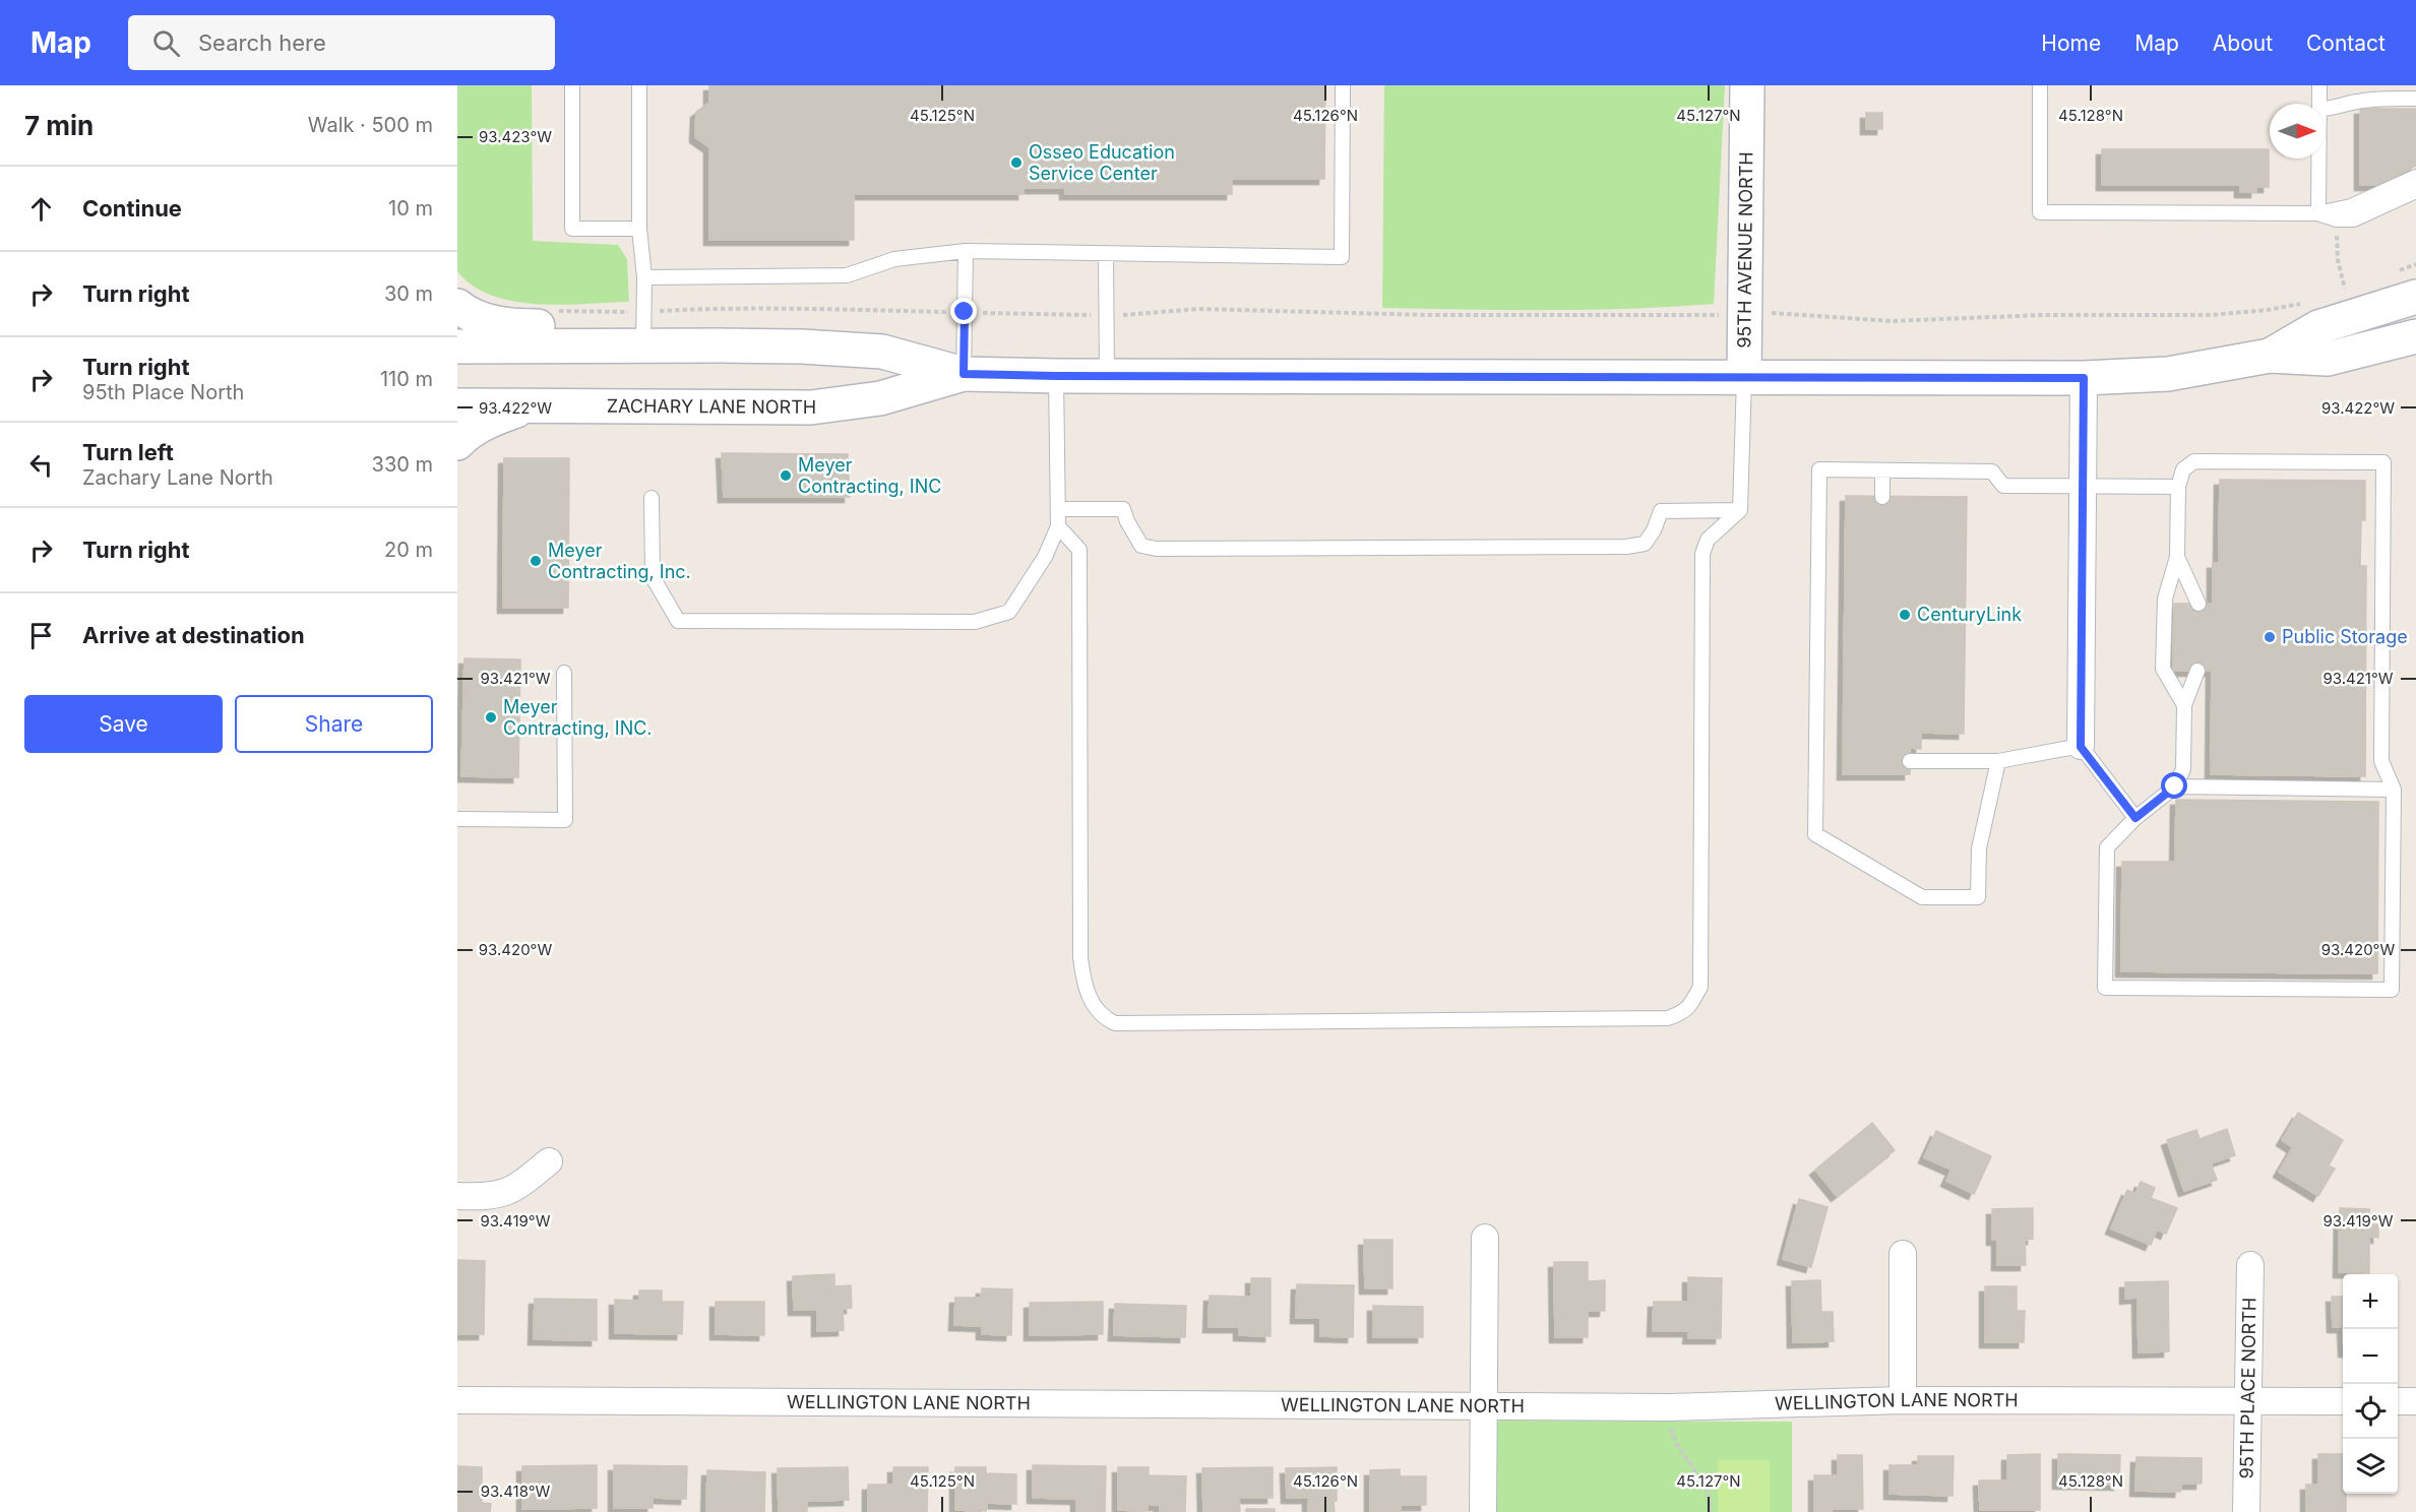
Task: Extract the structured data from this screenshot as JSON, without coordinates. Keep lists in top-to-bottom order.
{
  "streets": {
    "main road": ["95TH AVENUE NORTH", "ZACHARY LANE NORTH"],
    "street": ["95TH PLACE NORTH", "WELLINGTON LANE NORTH"]
  },
  "crossings": [
    ["95TH AVENUE NORTH", "ZACHARY LANE NORTH"],
    ["95TH PLACE NORTH", "WELLINGTON LANE NORTH"]
  ],
  "places": [
    "Osseo Education Service Center",
    "Meyer Contracting, INC",
    "Meyer Contracting, Inc.",
    "CenturyLink",
    "Public Storage",
    "Meyer Contracting, INC."
  ],
  "north": "right",
  "page": {
    "header": "Map",
    "search": "Search here",
    "nav": [
      "Home",
      "Map",
      "About",
      "Contact"
    ],
    "heading": ["7 min", "Walk · 500 m"],
    "list": [
      ["Continue", "10 m"],
      ["Turn right", "30 m"],
      ["Turn right", "95th Place North", "110 m"],
      ["Turn left", "Zachary Lane North", "330 m"],
      ["Turn right", "20 m"],
      "Arrive at destination"
    ],
    "buttons": ["Save", "Share"],
    "map_buttons": ["+", "−"]
  },
  "coordinates": [
    "45.125°N",
    "45.126°N",
    "45.127°N",
    "45.128°N",
    "93.423°W",
    "93.422°W",
    "93.421°W",
    "93.420°W",
    "93.419°W",
    "93.418°W"
  ]
}
